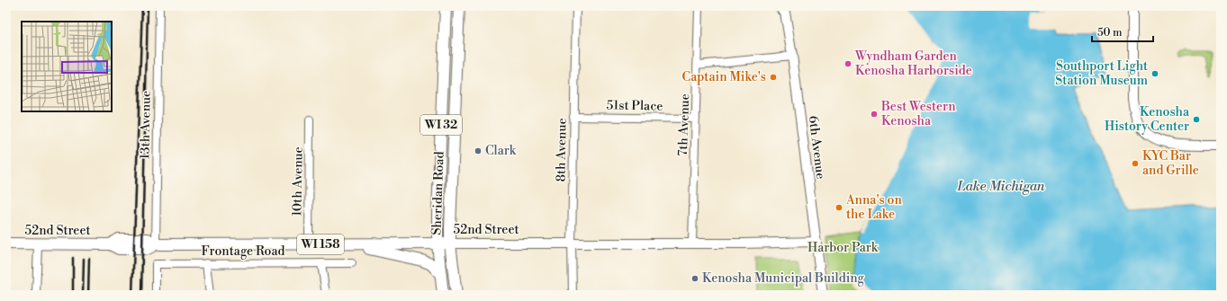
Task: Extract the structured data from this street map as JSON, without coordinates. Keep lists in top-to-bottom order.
{
  "streets": {
    "main road": [
      "WI 32",
      "Sheridan Road",
      "52nd Street",
      "WI 158"
    ],
    "street": [
      "51st Place",
      "13th Avenue",
      "7th Avenue",
      "6th Avenue",
      "8th Avenue",
      "10th Avenue",
      "Frontage Road"
    ]
  },
  "crossings": [
    ["51st Place", "7th Avenue"],
    ["51st Place", "8th Avenue"],
    ["13th Avenue", "52nd Street"],
    ["7th Avenue", "52nd Street"],
    ["6th Avenue", "52nd Street"],
    ["8th Avenue", "52nd Street"],
    ["10th Avenue", "52nd Street"],
    ["Sheridan Road", "52nd Street"]
  ],
  "water": ["Lake Michigan"],
  "parks": ["Harbor Park"],
  "places": [
    "Wyndham Garden Kenosha Harborside",
    "Southport Light Station Museum",
    "Captain Mike's",
    "Best Western Kenosha",
    "Kenosha History Center",
    "Clark",
    "KYC Bar and Grille",
    "Anna's on the Lake",
    "Kenosha Municipal Building"
  ],
  "scale_bar": "50 m"
}
